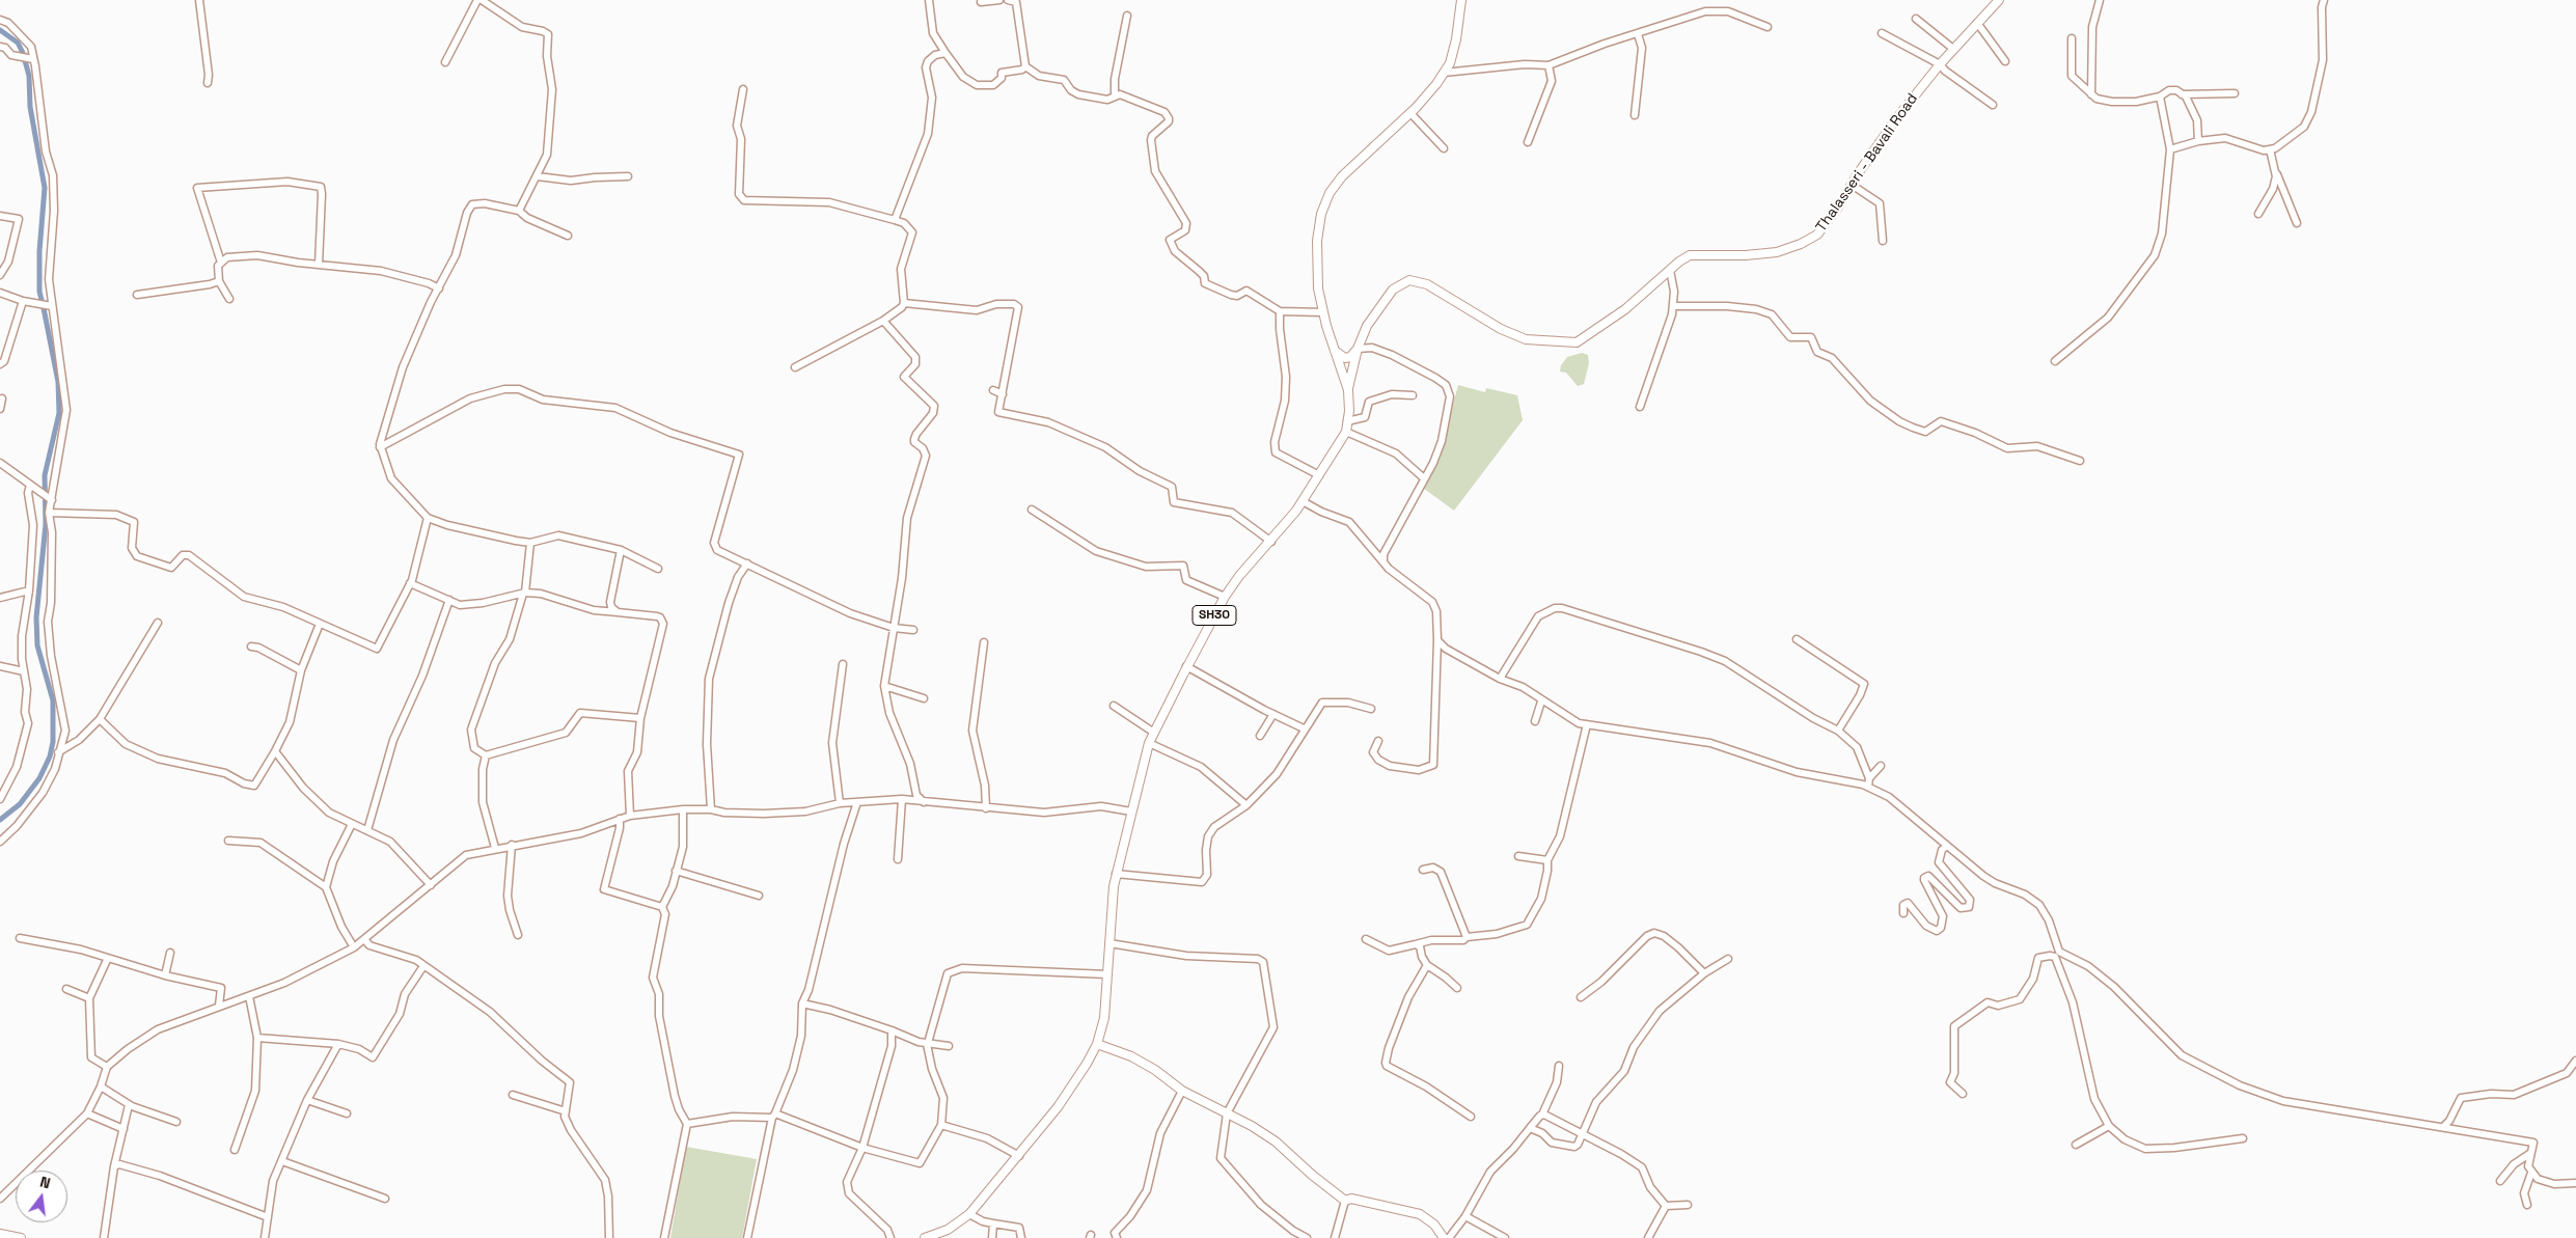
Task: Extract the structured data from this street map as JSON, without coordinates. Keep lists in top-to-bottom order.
{
  "streets": {
    "main road": ["Thalasseri - Bavali Road", "SH30"]
  },
  "crossings": [
    ["Thalasseri - Bavali Road", "SH30"]
  ],
  "north": "top"
}
